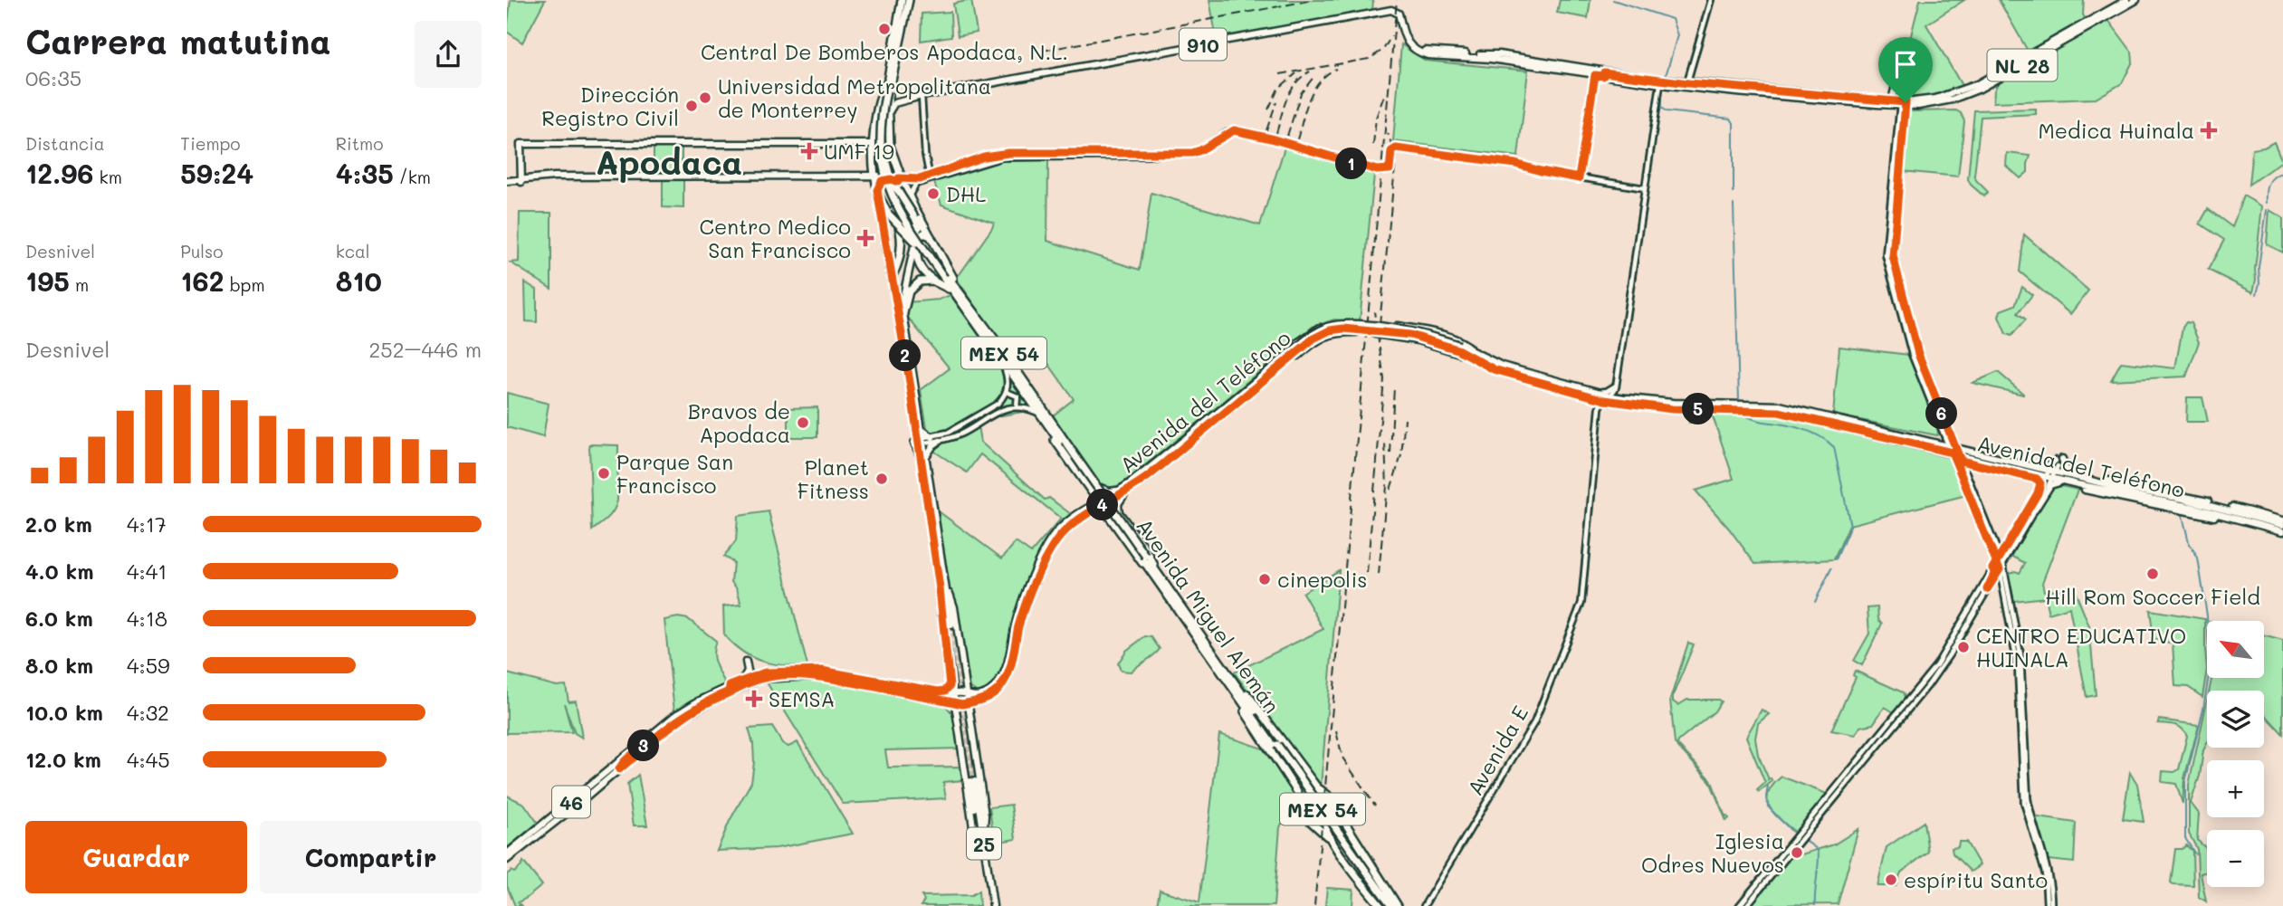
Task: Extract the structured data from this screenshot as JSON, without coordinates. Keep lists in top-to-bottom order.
{
  "streets": {
    "highway": ["MEX 54", "Avenida Miguel Alemán"],
    "main road": [
      "910",
      "NL 28",
      "Avenida del Teléfono",
      "Avenida E",
      "46",
      "25"
    ]
  },
  "crossings": [
    ["910", "Avenida Miguel Alemán"],
    ["Avenida del Teléfono", "Avenida E"]
  ],
  "districts": ["Apodaca"],
  "places": {
    "other": [
      "Central De Bomberos Apodaca, N.L.",
      "Universidad Metropolitana de Monterrey",
      "Dirección Registro Civil",
      "DHL",
      "Bravos de Apodaca",
      "Parque San Francisco",
      "Planet Fitness",
      "Hill Rom Soccer Field",
      "cinepolis",
      "CENTRO EDUCATIVO HUINALA",
      "Iglesia Odres Nuevos",
      "espíritu Santo"
    ],
    "health": [
      "Medica Huinala",
      "UMF 19",
      "Centro Medico San Francisco",
      "SEMSA"
    ]
  },
  "north": "top left",
  "page": {
    "heading": ["Carrera matutina", "06:35"],
    "stats": [
      ["Distancia", "12.96 km"],
      ["Tiempo", "59:24"],
      ["Ritmo", "4:35 /km"],
      ["Desnivel", "195 m"],
      ["Pulso", "162 bpm"],
      ["kcal", "810"]
    ],
    "pins": [
      "1",
      "2",
      "5",
      "6",
      "4",
      "3"
    ],
    "chart": ["Desnivel", "252–446 m"],
    "list": [
      {
        "name": "2.0 km",
        "note": "4:17"
      },
      {
        "name": "4.0 km",
        "note": "4:41"
      },
      {
        "name": "6.0 km",
        "note": "4:18"
      },
      {
        "name": "8.0 km",
        "note": "4:59"
      },
      {
        "name": "10.0 km",
        "note": "4:32"
      },
      {
        "name": "12.0 km",
        "note": "4:45"
      }
    ],
    "map_buttons": ["+", "−"],
    "buttons": ["Guardar", "Compartir"]
  }
}
